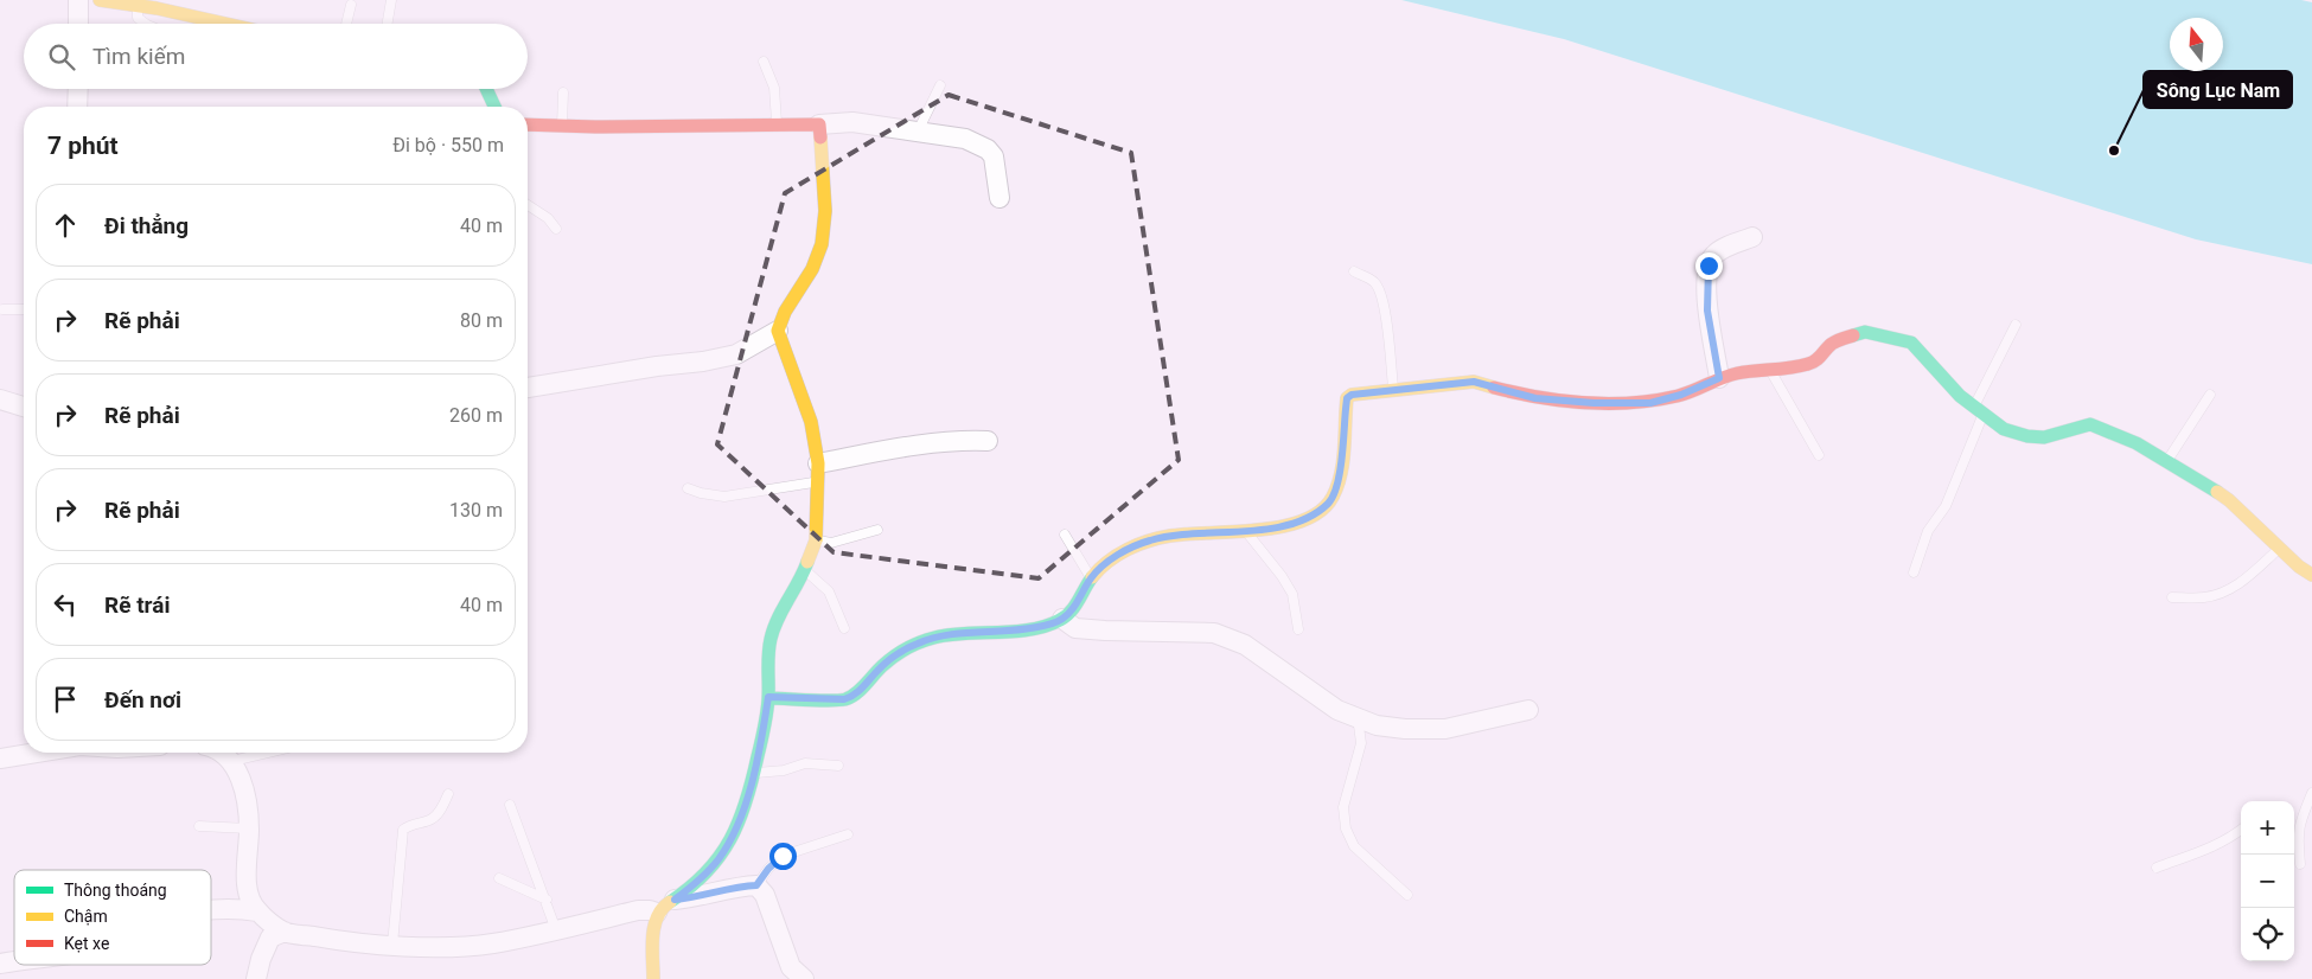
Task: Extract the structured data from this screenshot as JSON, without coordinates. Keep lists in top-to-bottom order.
{
  "places": ["Sông Lục Nam"],
  "legend": ["Thông thoáng", "Chậm", "Kẹt xe"],
  "north": "top",
  "page": {
    "search": "Tìm kiếm",
    "heading": ["7 phút", "Đi bộ · 550 m"],
    "list": [
      ["Đi thẳng", "40 m"],
      ["Rẽ phải", "80 m"],
      ["Rẽ phải", "260 m"],
      ["Rẽ phải", "130 m"],
      ["Rẽ trái", "40 m"],
      "Đến nơi"
    ],
    "map_buttons": ["+", "−"]
  }
}
